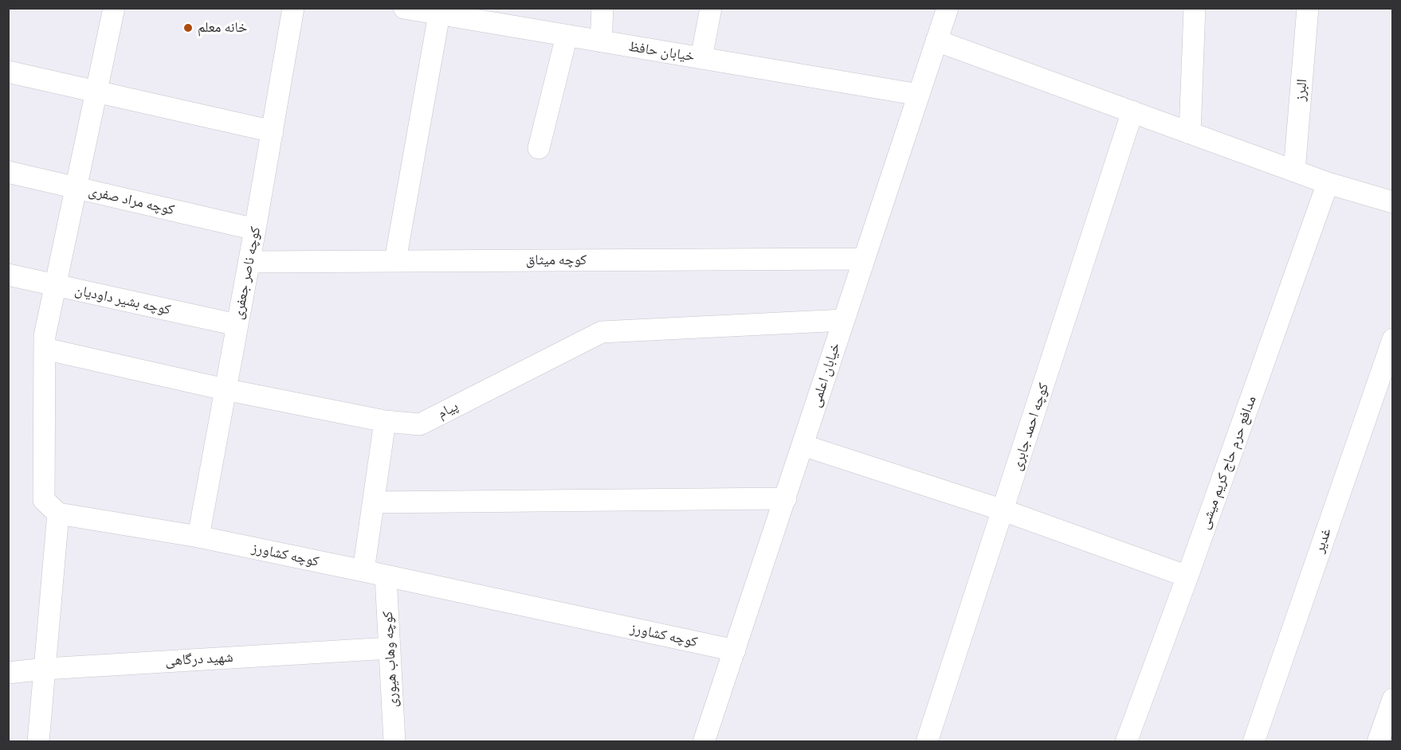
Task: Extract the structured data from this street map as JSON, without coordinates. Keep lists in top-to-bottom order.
{
  "streets": {
    "street": [
      "خیابان حافظ",
      "البرز",
      "کوچه مراد صفری",
      "کوچه میثاق",
      "کوچه ناصر جعفری",
      "کوچه بشیر داودیان",
      "خیابان اعلمی",
      "پیام",
      "کوچه احمد جابری",
      "مدافع حرم حاج کریم میشی",
      "غدیر",
      "کوچه کشاورز",
      "شهید درگاهی",
      "کوچه وهاب هیوری"
    ]
  },
  "crossings": [
    ["خیابان حافظ", "خیابان اعلمی"],
    ["کوچه مراد صفری", "کوچه ناصر جعفری"],
    ["کوچه میثاق", "کوچه ناصر جعفری"],
    ["کوچه میثاق", "خیابان اعلمی"],
    ["کوچه ناصر جعفری", "کوچه بشیر داودیان"],
    ["کوچه ناصر جعفری", "پیام"],
    ["کوچه ناصر جعفری", "کوچه کشاورز"],
    ["خیابان اعلمی", "پیام"],
    ["خیابان اعلمی", "کوچه کشاورز"],
    ["کوچه کشاورز", "کوچه وهاب هیوری"],
    ["شهید درگاهی", "کوچه وهاب هیوری"]
  ],
  "places": ["خانه معلم"]
}
